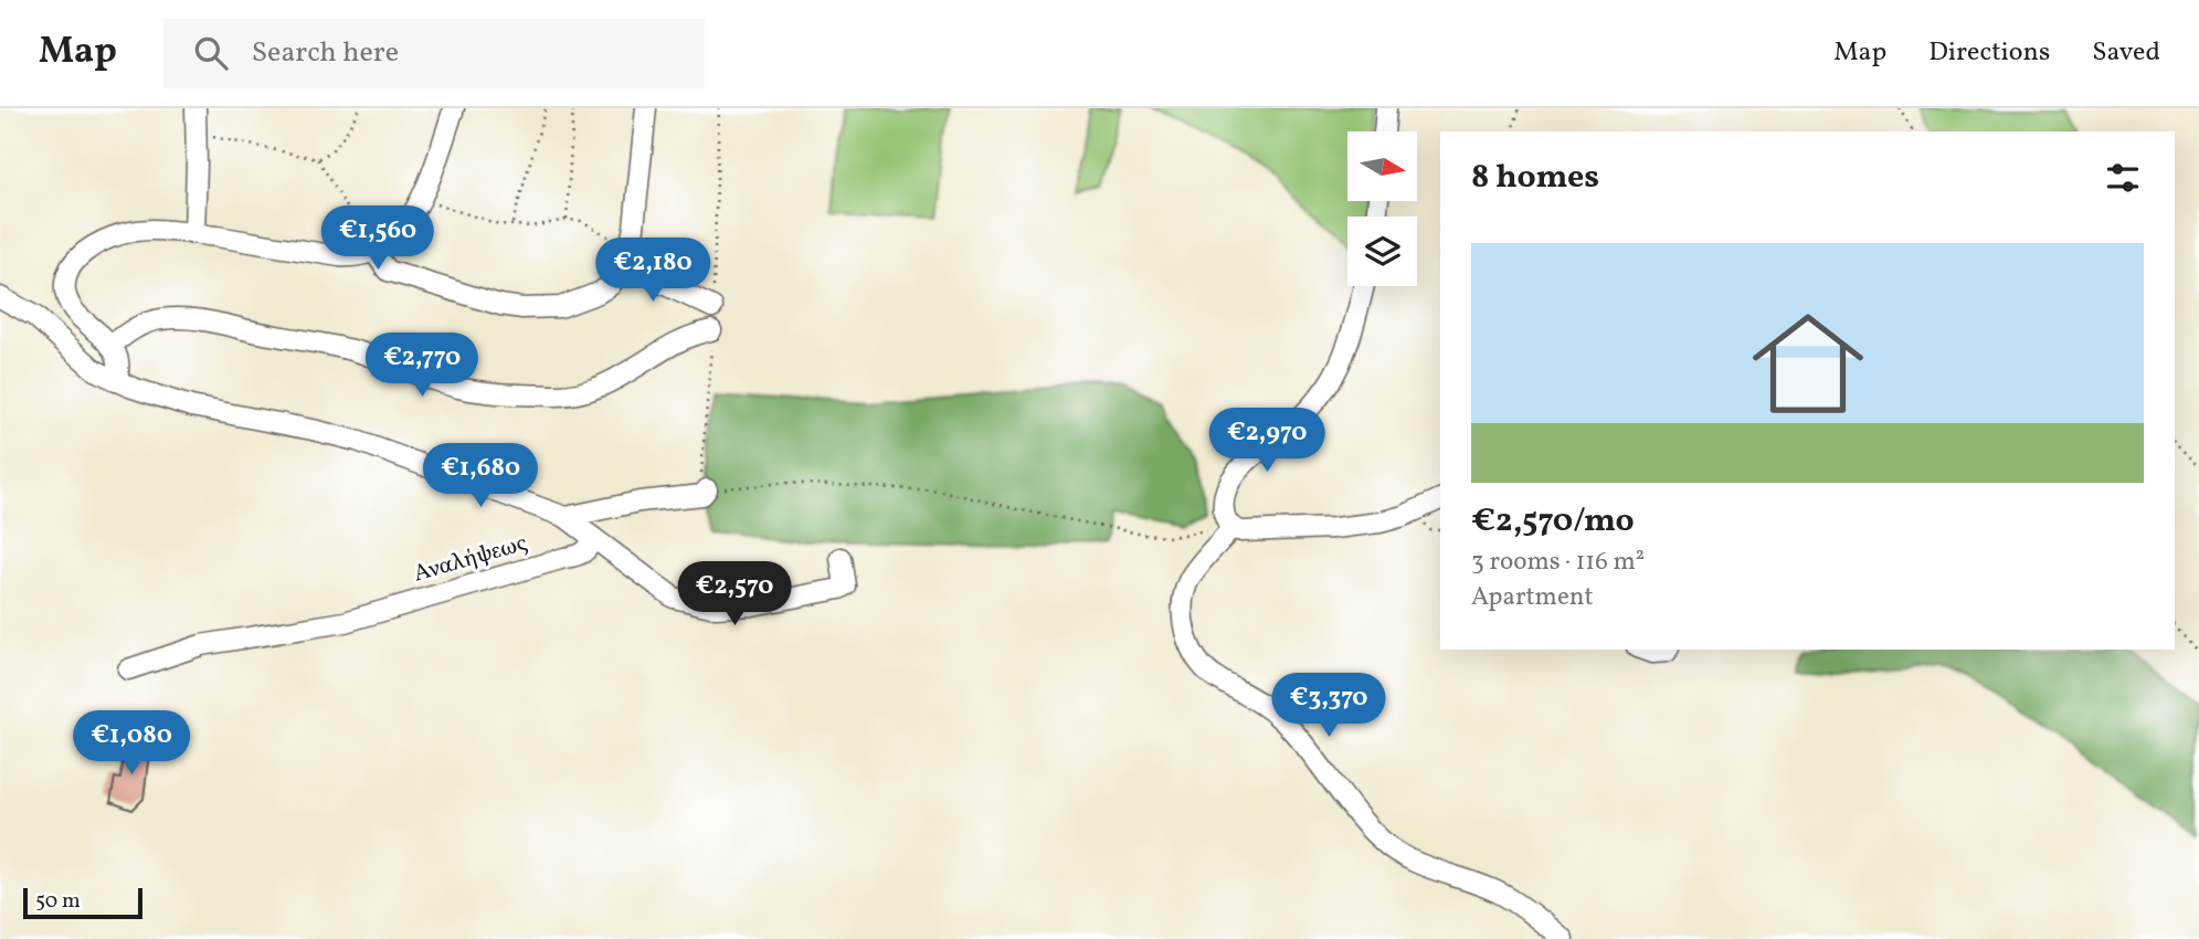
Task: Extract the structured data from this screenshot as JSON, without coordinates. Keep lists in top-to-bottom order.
{
  "streets": {
    "street": ["Αναλήψεως"]
  },
  "scale_bar": "50 m",
  "north": "right",
  "page": {
    "header": "Map",
    "search": "Search here",
    "nav": ["Map", "Directions", "Saved"],
    "heading": "8 homes",
    "price": [
      "€1,560",
      "€2,180",
      "€2,770",
      "€2,970",
      "€1,680",
      "€2,570",
      "€3,370",
      "€1,080"
    ],
    "list": [
      {
        "name": "€2,570/mo",
        "note": "3 rooms · 116 m² · Apartment"
      }
    ],
    "scale": "50 m"
  }
}
